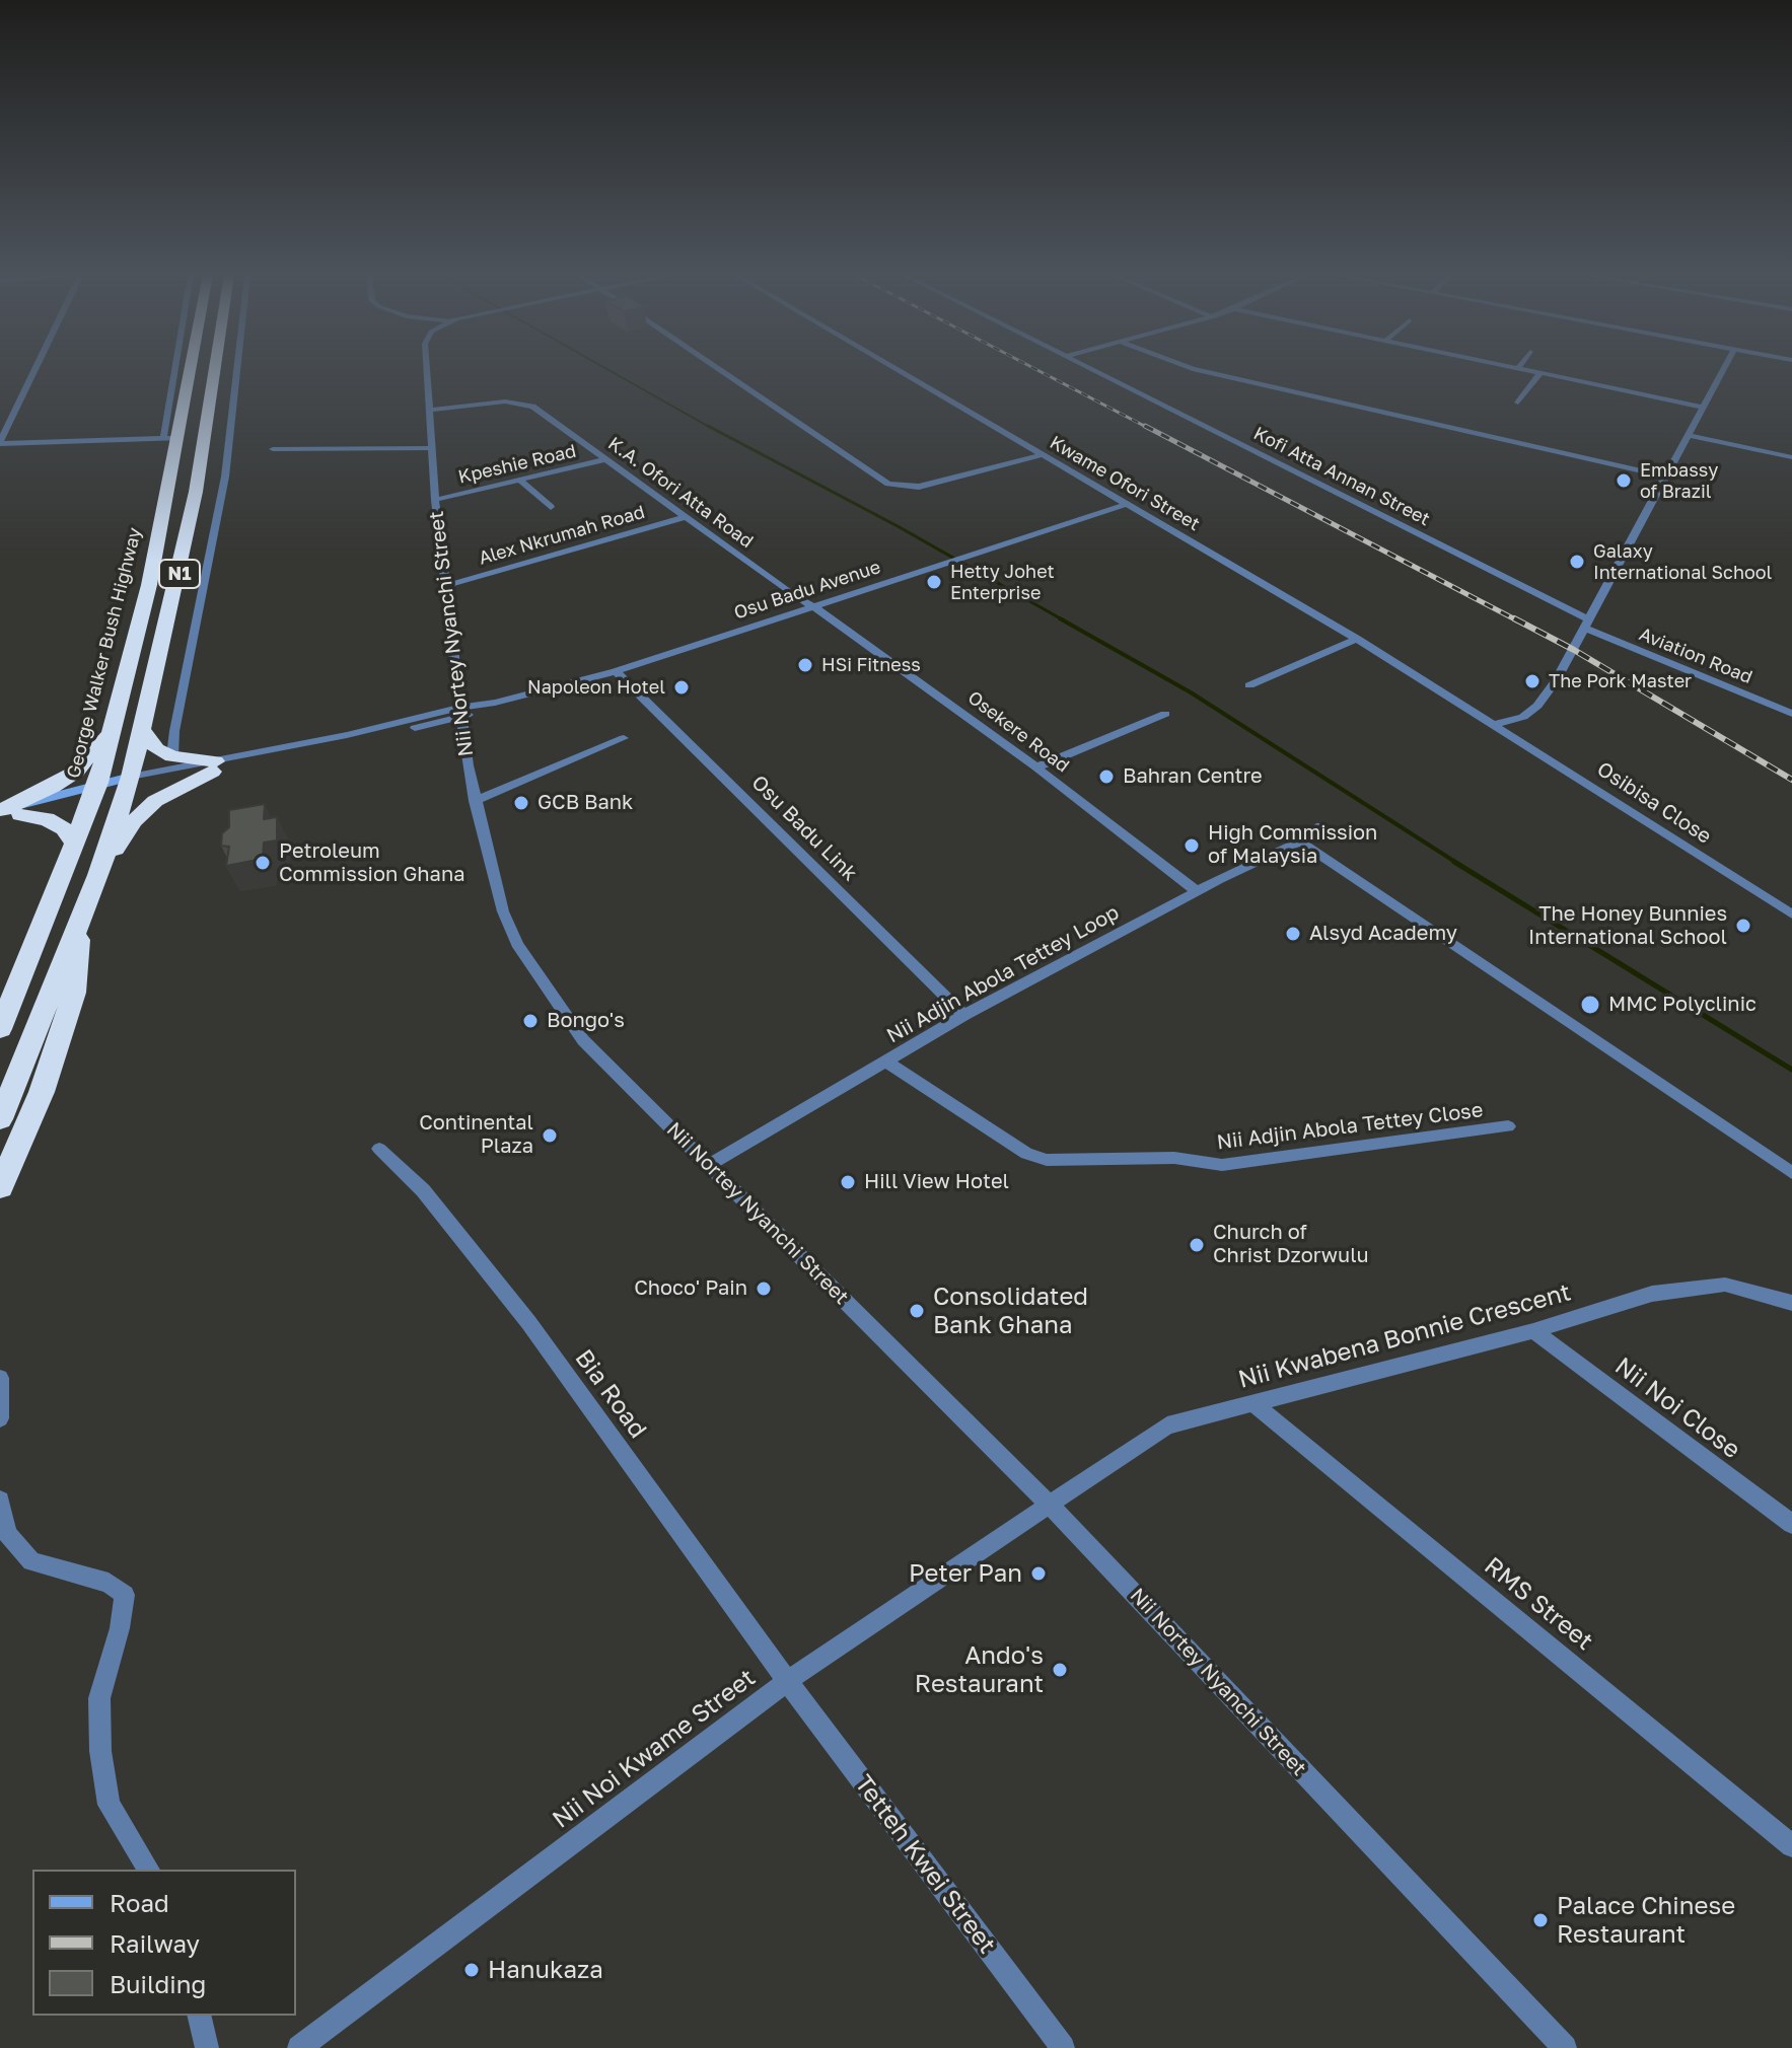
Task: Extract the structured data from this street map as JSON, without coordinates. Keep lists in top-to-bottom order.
{
  "streets": {
    "highway": ["N1", "George Walker Bush Highway"],
    "street": [
      "Kpeshie Road",
      "Kofi Atta Annan Street",
      "Kwame Ofori Street",
      "K.A. Ofori Atta Road",
      "Alex Nkrumah Road",
      "Osu Badu Avenue",
      "Nii Nortey Nyanchi Street",
      "Aviation Road",
      "Osekere Road",
      "Osibisa Close",
      "Osu Badu Link",
      "Nii Adjin Abola Tettey Loop",
      "Nii Adjin Abola Tettey Close",
      "Nii Kwabena Bonnie Crescent",
      "Bia Road",
      "Nii Noi Close",
      "RMS Street",
      "Nii Noi Kwame Street",
      "Tetteh Kwei Street"
    ]
  },
  "crossings": [
    ["Kpeshie Road", "K.A. Ofori Atta Road"],
    ["Kpeshie Road", "Nii Nortey Nyanchi Street"],
    ["Kofi Atta Annan Street", "Aviation Road"],
    ["Kwame Ofori Street", "Osu Badu Avenue"],
    ["Kwame Ofori Street", "Osibisa Close"],
    ["K.A. Ofori Atta Road", "Alex Nkrumah Road"],
    ["K.A. Ofori Atta Road", "Osu Badu Avenue"],
    ["K.A. Ofori Atta Road", "Nii Nortey Nyanchi Street"],
    ["K.A. Ofori Atta Road", "Osekere Road"],
    ["Alex Nkrumah Road", "Nii Nortey Nyanchi Street"],
    ["N1", "Osu Badu Avenue"],
    ["Osu Badu Avenue", "Nii Nortey Nyanchi Street"],
    ["Osu Badu Avenue", "Osekere Road"],
    ["Osu Badu Avenue", "Osu Badu Link"],
    ["Nii Nortey Nyanchi Street", "Nii Adjin Abola Tettey Loop"],
    ["Nii Nortey Nyanchi Street", "Nii Kwabena Bonnie Crescent"],
    ["Nii Nortey Nyanchi Street", "Nii Noi Kwame Street"],
    ["Osekere Road", "Nii Adjin Abola Tettey Loop"],
    ["Osu Badu Link", "Nii Adjin Abola Tettey Loop"],
    ["Nii Adjin Abola Tettey Loop", "Nii Adjin Abola Tettey Close"],
    ["Nii Kwabena Bonnie Crescent", "Nii Noi Close"],
    ["Nii Kwabena Bonnie Crescent", "RMS Street"],
    ["Nii Kwabena Bonnie Crescent", "Nii Noi Kwame Street"],
    ["Bia Road", "Nii Noi Kwame Street"],
    ["Bia Road", "Tetteh Kwei Street"],
    ["Nii Noi Kwame Street", "Tetteh Kwei Street"]
  ],
  "places": [
    "Embassy of Brazil",
    "Galaxy International School",
    "Hetty Johet Enterprise",
    "HSi Fitness",
    "The Pork Master",
    "Napoleon Hotel",
    "Bahran Centre",
    "GCB Bank",
    "High Commission of Malaysia",
    "Petroleum Commission Ghana",
    "The Honey Bunnies International School",
    "Alsyd Academy",
    "MMC Polyclinic",
    "Bongo's",
    "Continental Plaza",
    "Hill View Hotel",
    "Church of Christ Dzorwulu",
    "Choco' Pain",
    "Consolidated Bank Ghana",
    "Peter Pan",
    "Ando's Restaurant",
    "Palace Chinese Restaurant",
    "Hanukaza"
  ],
  "legend": ["Road", "Railway", "Building"]
}
